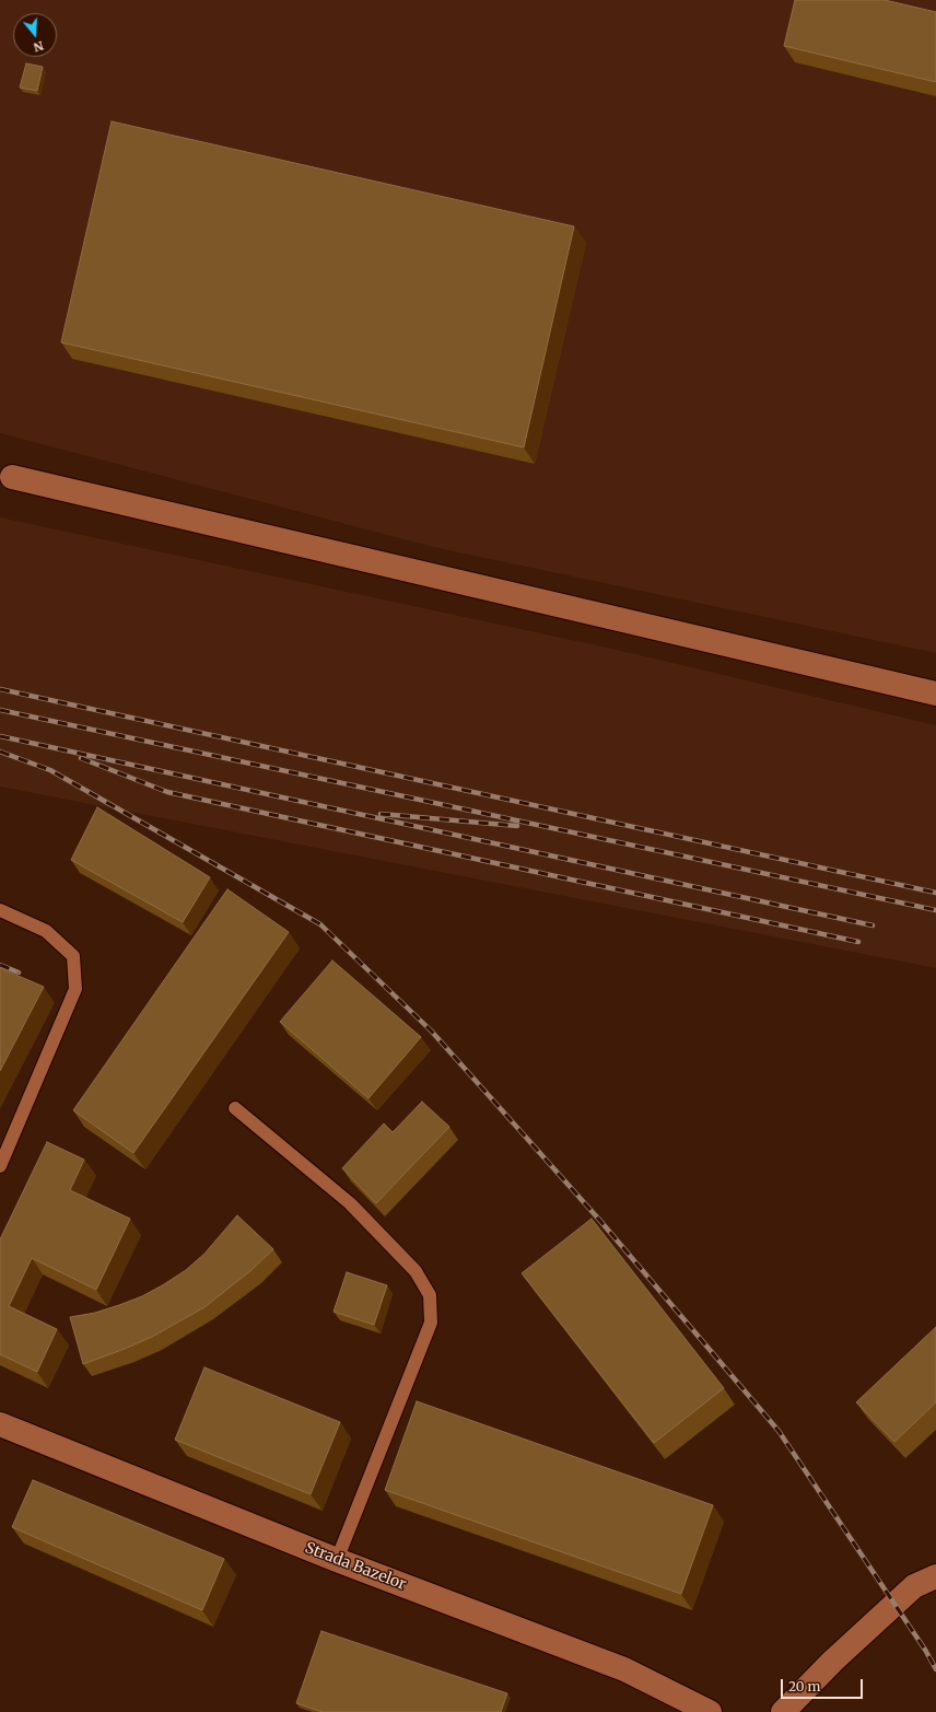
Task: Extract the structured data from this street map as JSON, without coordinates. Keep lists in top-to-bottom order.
{
  "streets": {
    "street": ["Strada Bazelor"]
  },
  "scale_bar": "20 m",
  "north": "bottom"
}
